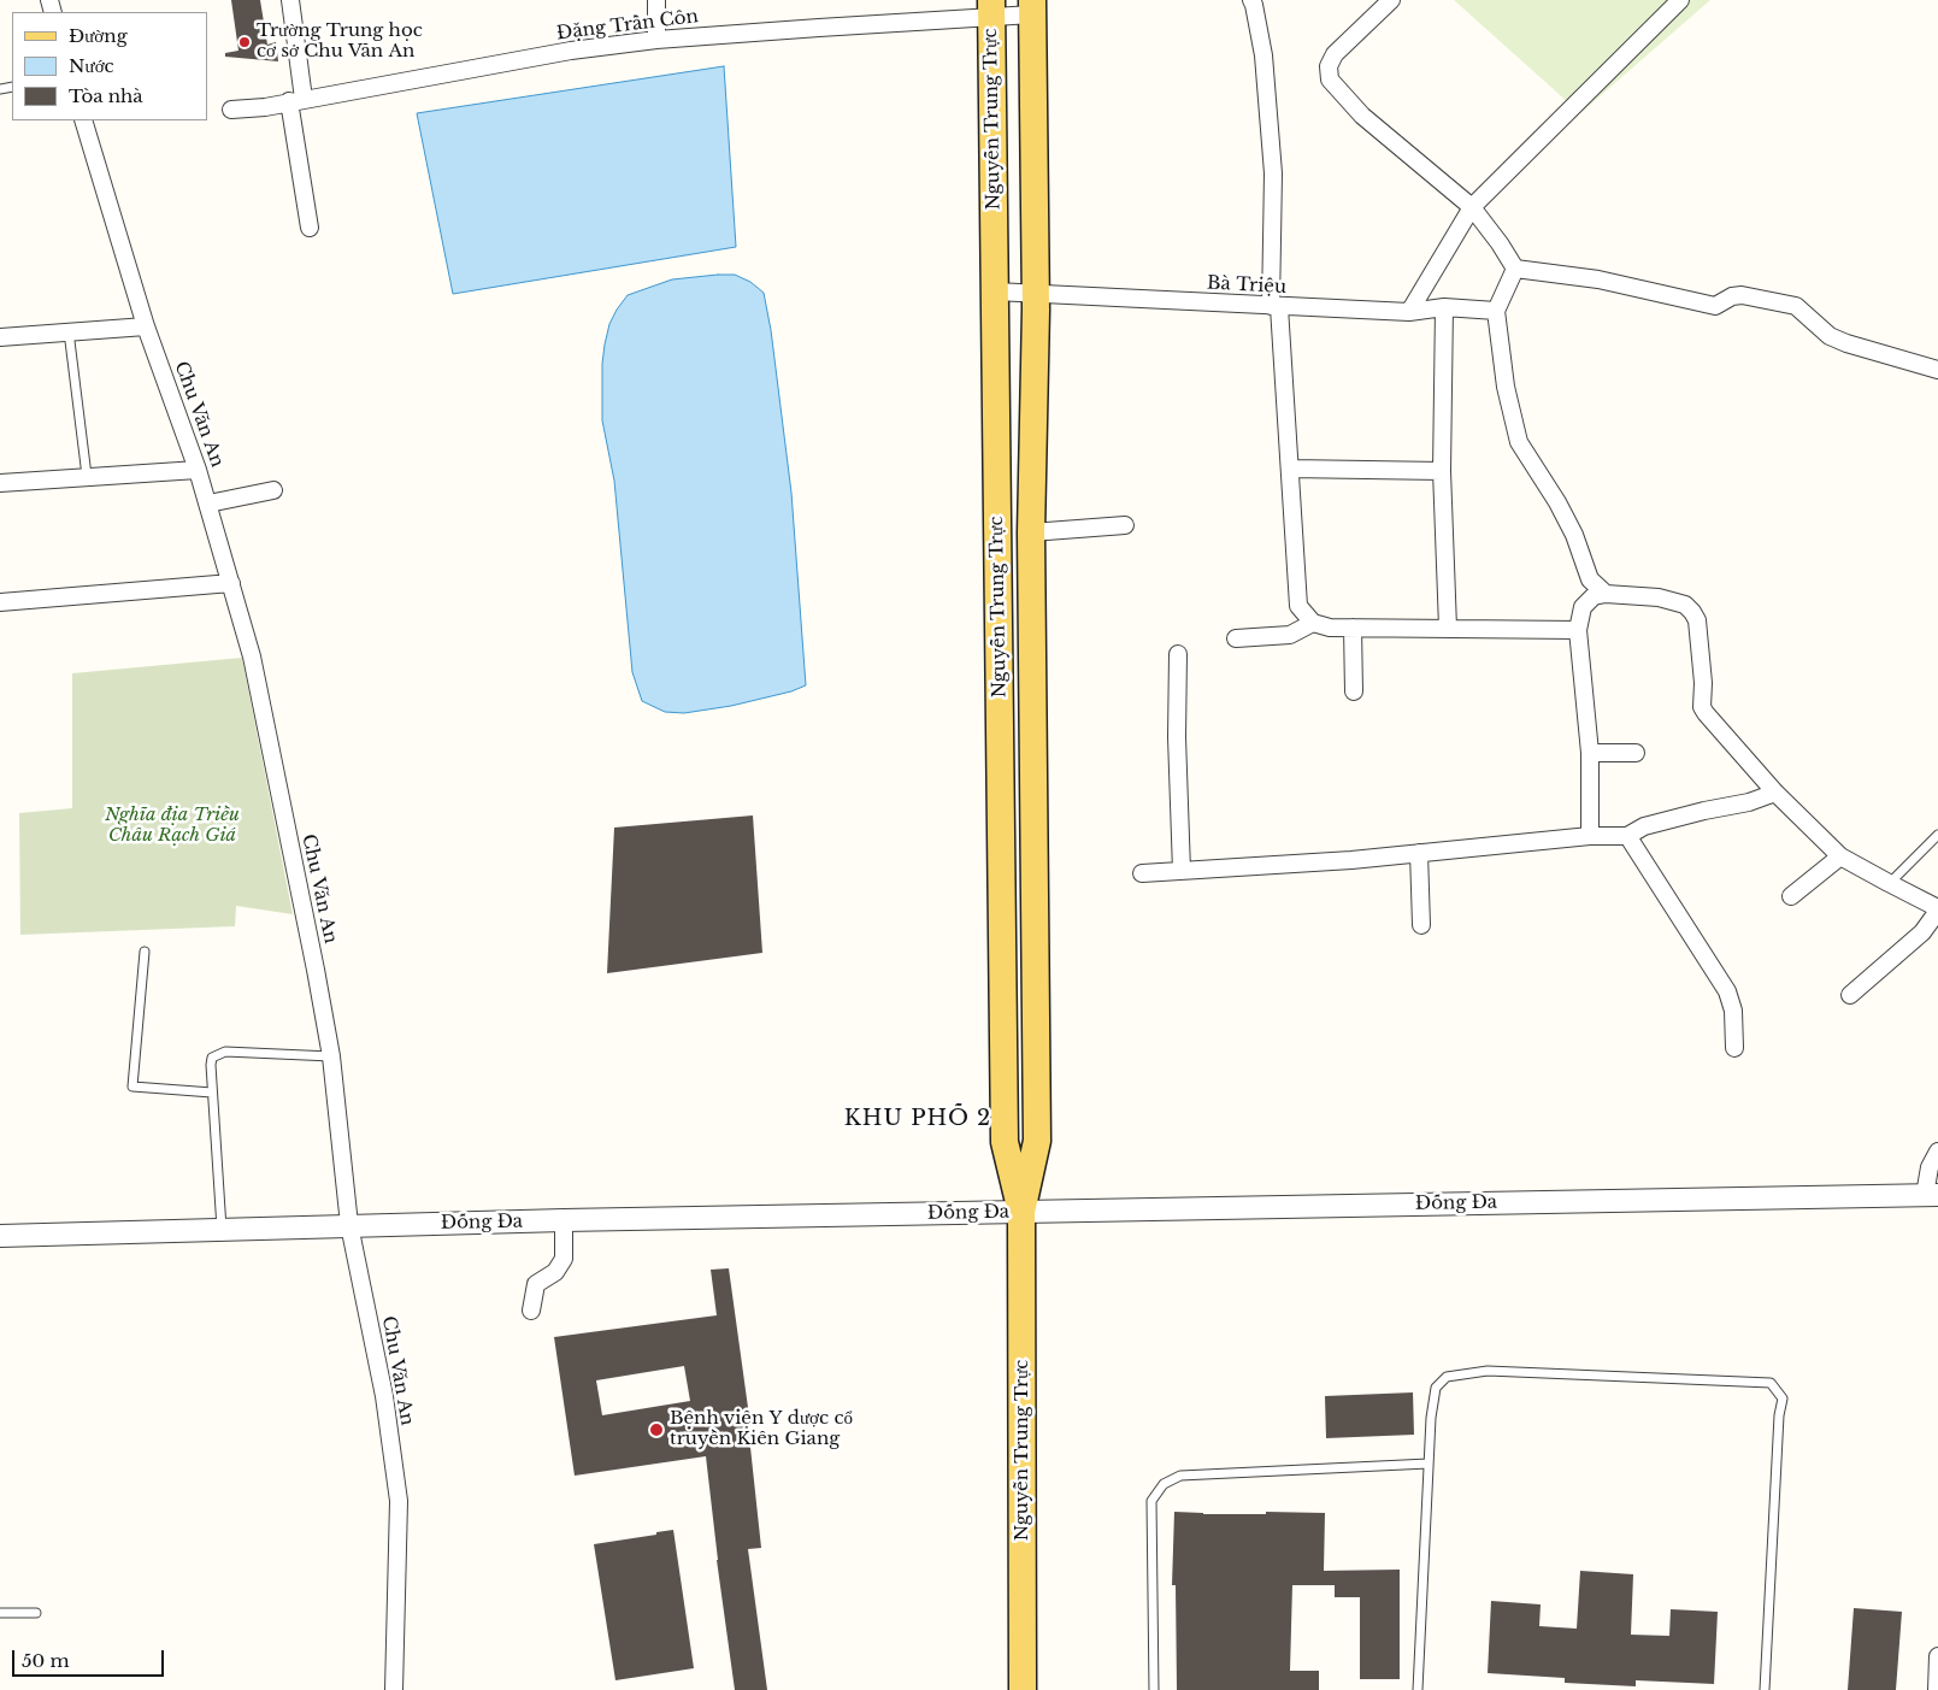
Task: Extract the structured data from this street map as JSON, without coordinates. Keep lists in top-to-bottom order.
{
  "streets": {
    "main road": ["Nguyễn Trung Trực"],
    "street": [
      "Đặng Trần Côn",
      "Bà Triệu",
      "Chu Văn An",
      "Đống Đa"
    ]
  },
  "crossings": [
    ["Đặng Trần Côn", "Nguyễn Trung Trực"],
    ["Nguyễn Trung Trực", "Bà Triệu"],
    ["Nguyễn Trung Trực", "Đống Đa"],
    ["Chu Văn An", "Đống Đa"]
  ],
  "districts": ["KHU PHỐ 2"],
  "parks": ["Nghĩa địa Triều Châu Rạch Giá"],
  "places": ["Trường Trung học cơ sở Chu Văn An", "Bệnh viện Y dược cổ truyền Kiên Giang"],
  "legend": ["Đường", "Nước", "Tòa nhà"],
  "scale_bar": "50 m"
}
